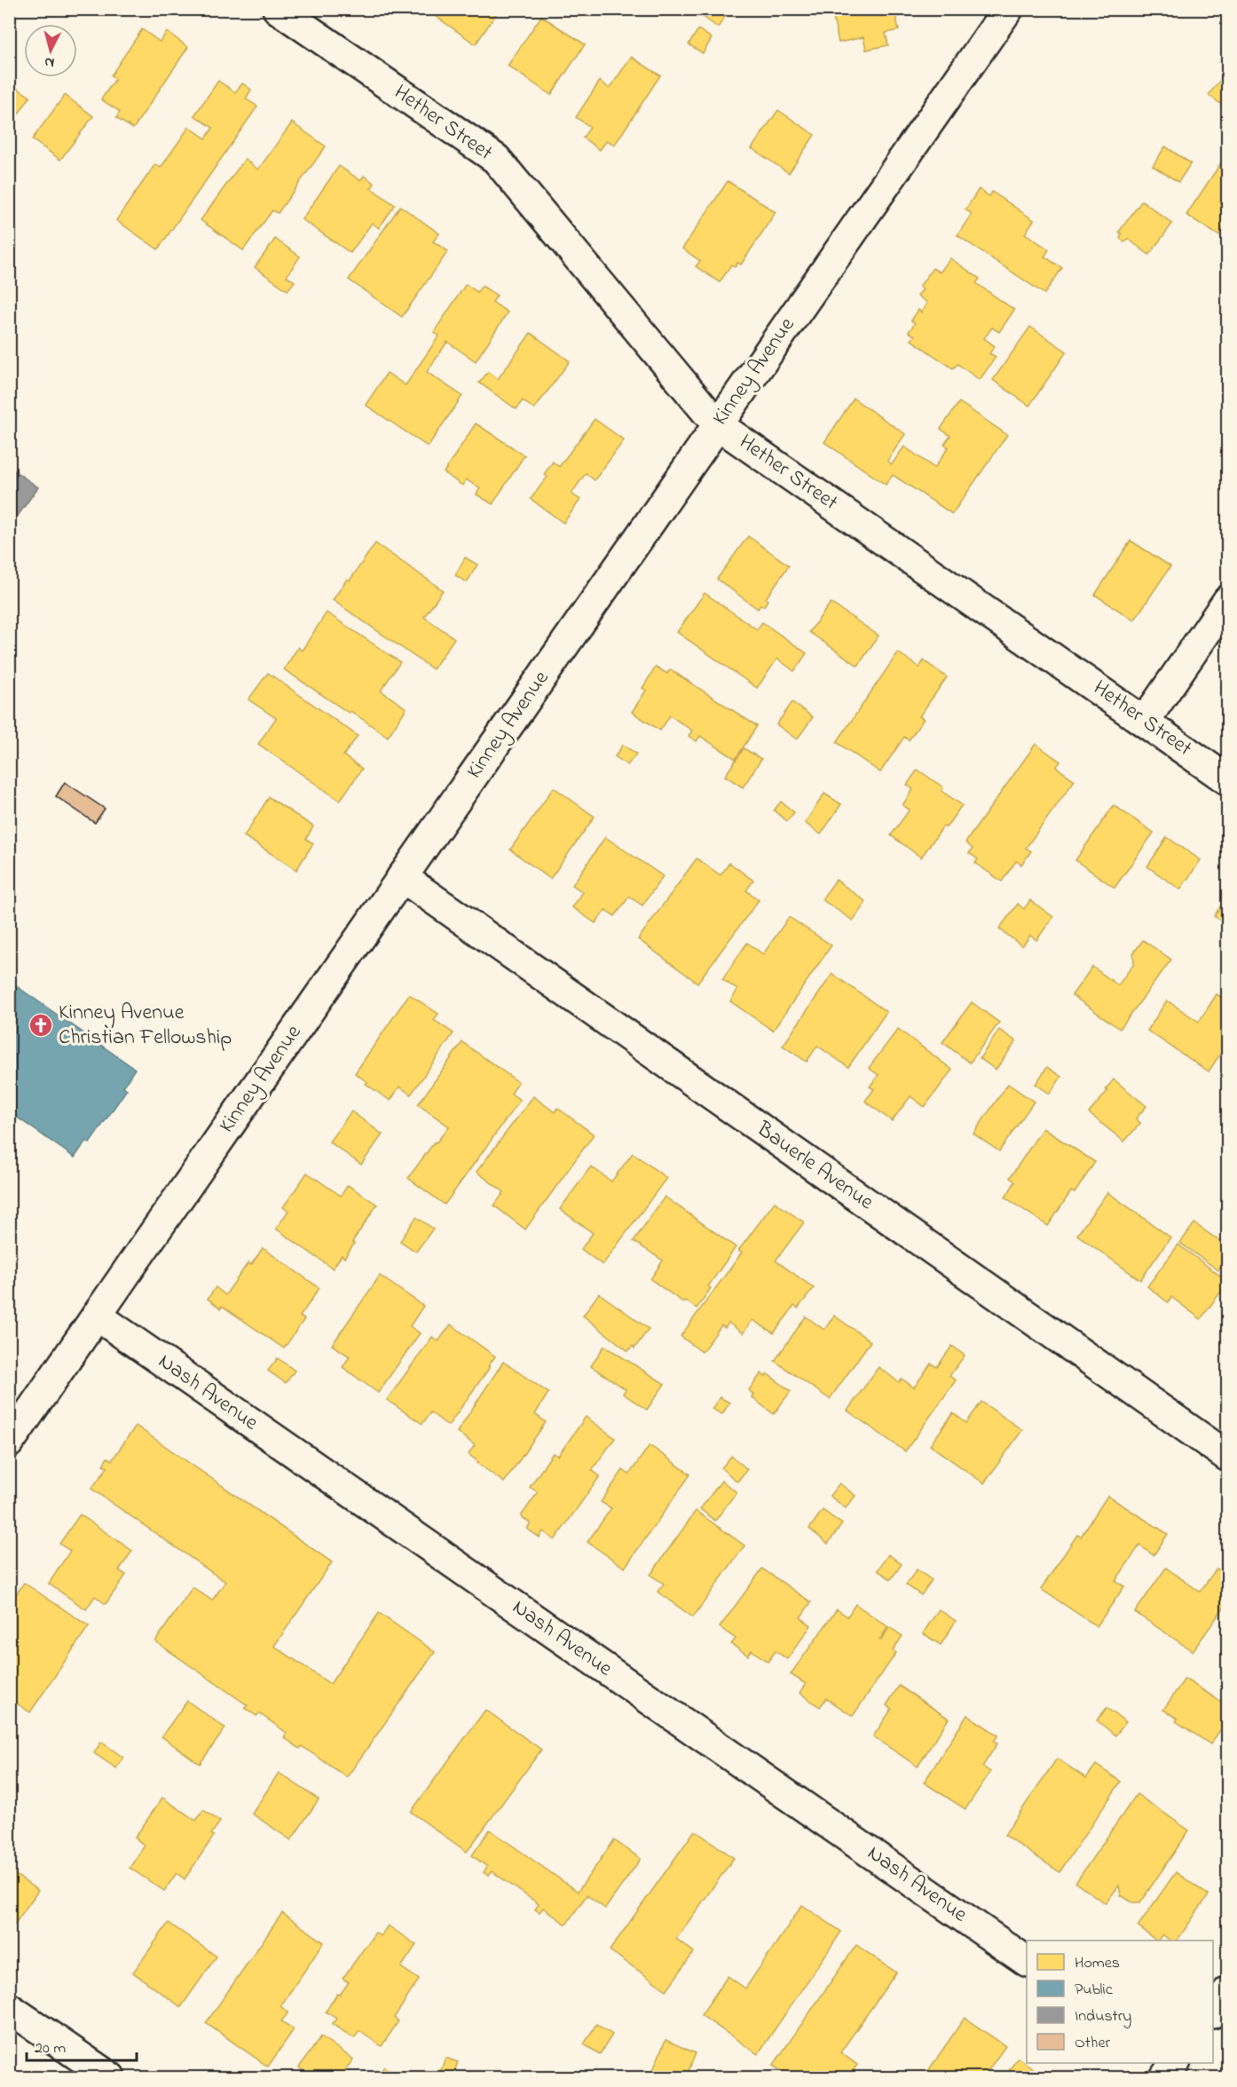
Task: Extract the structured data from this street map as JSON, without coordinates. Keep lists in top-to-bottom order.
{
  "streets": {
    "street": [
      "Hether Street",
      "Kinney Avenue",
      "Bauerle Avenue",
      "Nash Avenue"
    ]
  },
  "crossings": [
    ["Hether Street", "Kinney Avenue"],
    ["Kinney Avenue", "Bauerle Avenue"],
    ["Kinney Avenue", "Nash Avenue"]
  ],
  "places": {
    "church": ["Kinney Avenue Christian Fellowship"]
  },
  "legend": [
    "Homes",
    "Public",
    "Industry",
    "Other"
  ],
  "scale_bar": "20 m",
  "north": "bottom"
}
